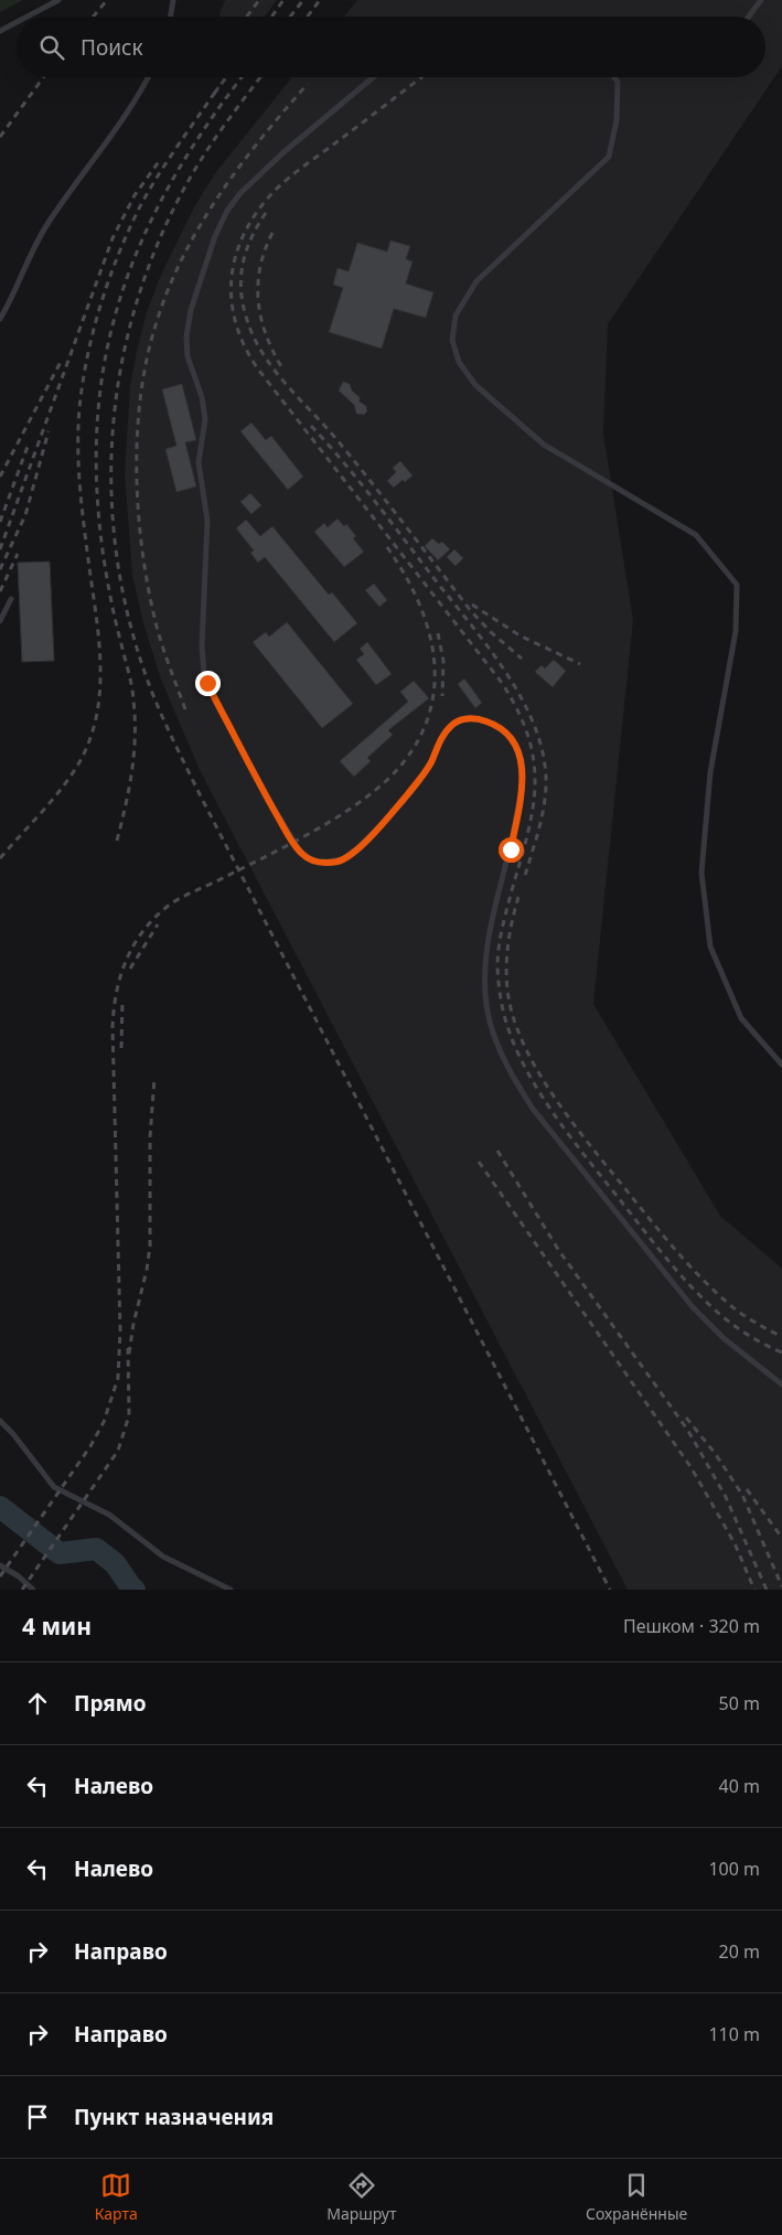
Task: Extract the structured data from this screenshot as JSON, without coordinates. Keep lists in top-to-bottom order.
{
  "page": {
    "search": "Поиск",
    "heading": ["4 мин", "Пешком · 320 m"],
    "list": [
      ["Прямо", "50 m"],
      ["Налево", "40 m"],
      ["Налево", "100 m"],
      ["Направо", "20 m"],
      ["Направо", "110 m"],
      "Пункт назначения"
    ],
    "nav": ["Карта", "Маршрут", "Сохранённые"]
  }
}
